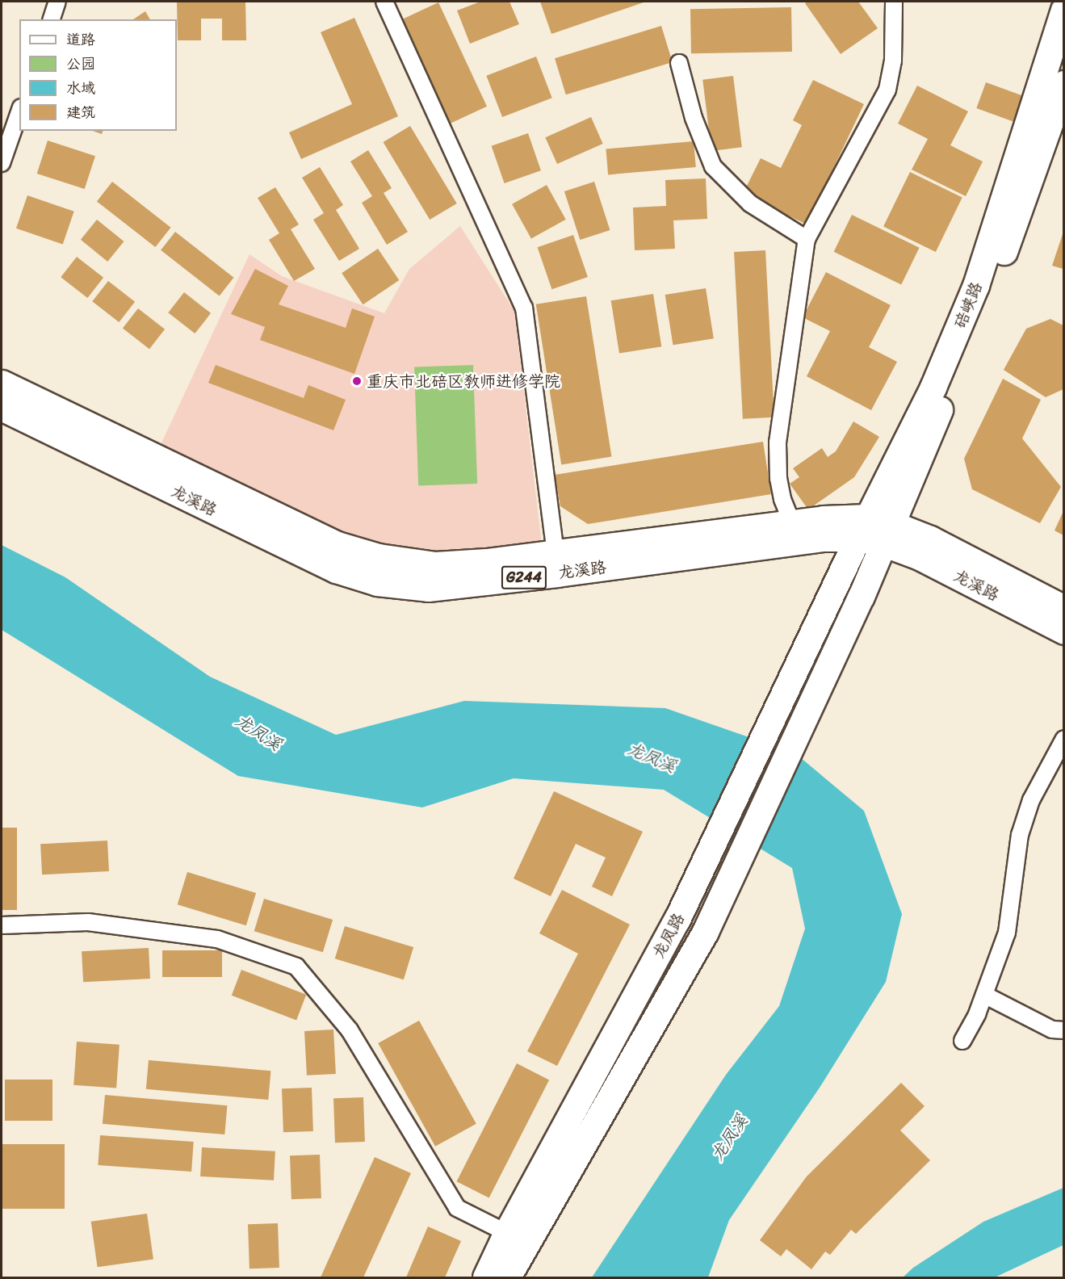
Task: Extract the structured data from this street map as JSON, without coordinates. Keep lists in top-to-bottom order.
{
  "streets": {
    "highway": ["龙溪路", "G244"],
    "main road": ["碚峡路", "龙凤路"]
  },
  "crossings": [
    ["碚峡路", "龙溪路"],
    ["碚峡路", "龙凤路"]
  ],
  "water": ["龙凤溪"],
  "places": ["重庆市北碚区教师进修学院"],
  "legend": [
    "道路",
    "公园",
    "水域",
    "建筑"
  ]
}
